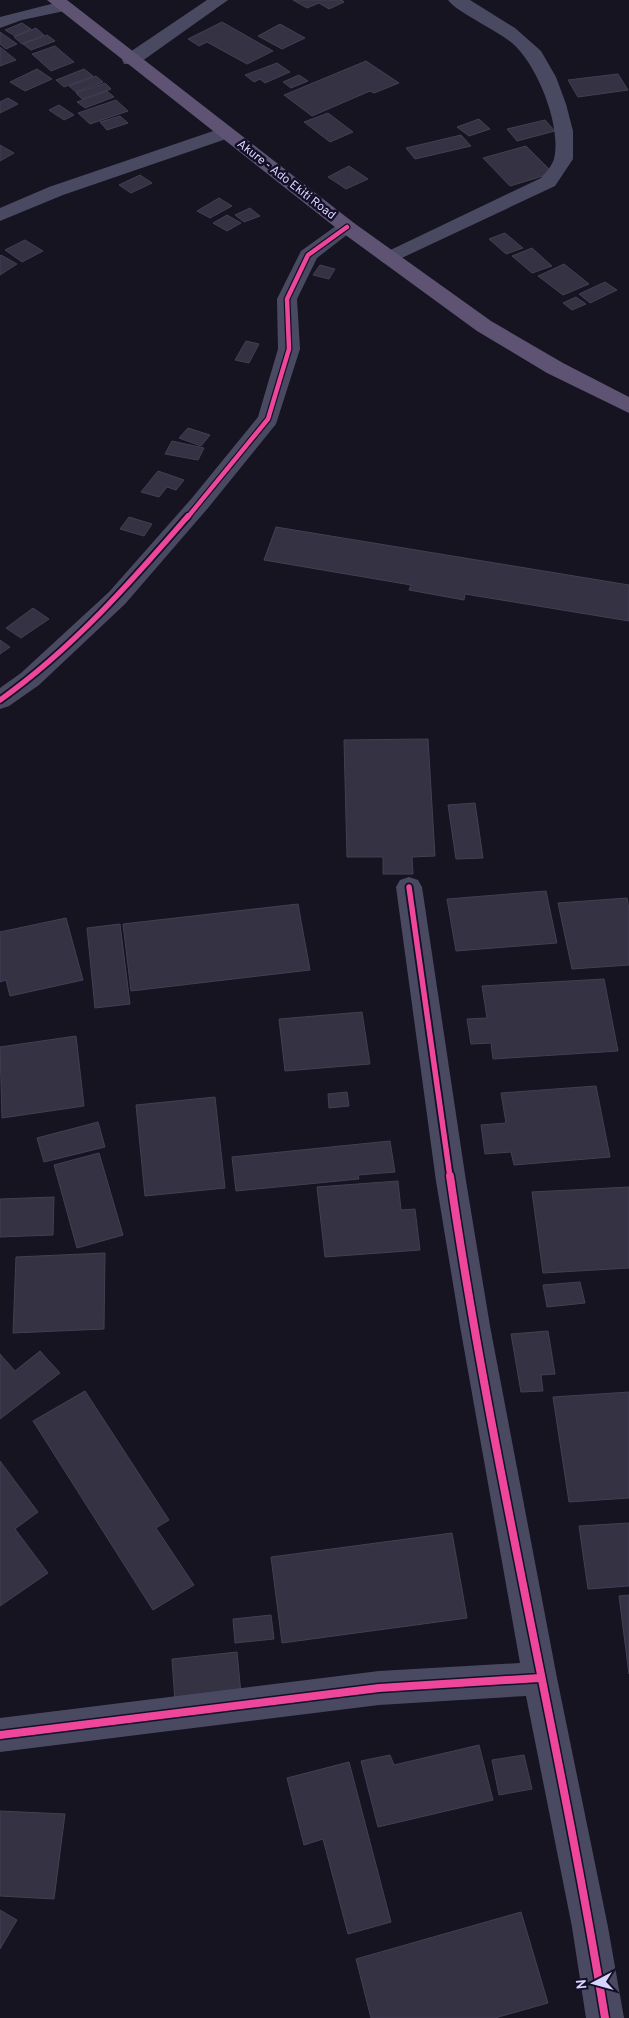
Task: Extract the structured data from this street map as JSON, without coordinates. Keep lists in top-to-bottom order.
{
  "streets": {
    "main road": ["Akure - Ado Ekiti Road"]
  },
  "north": "left"
}
